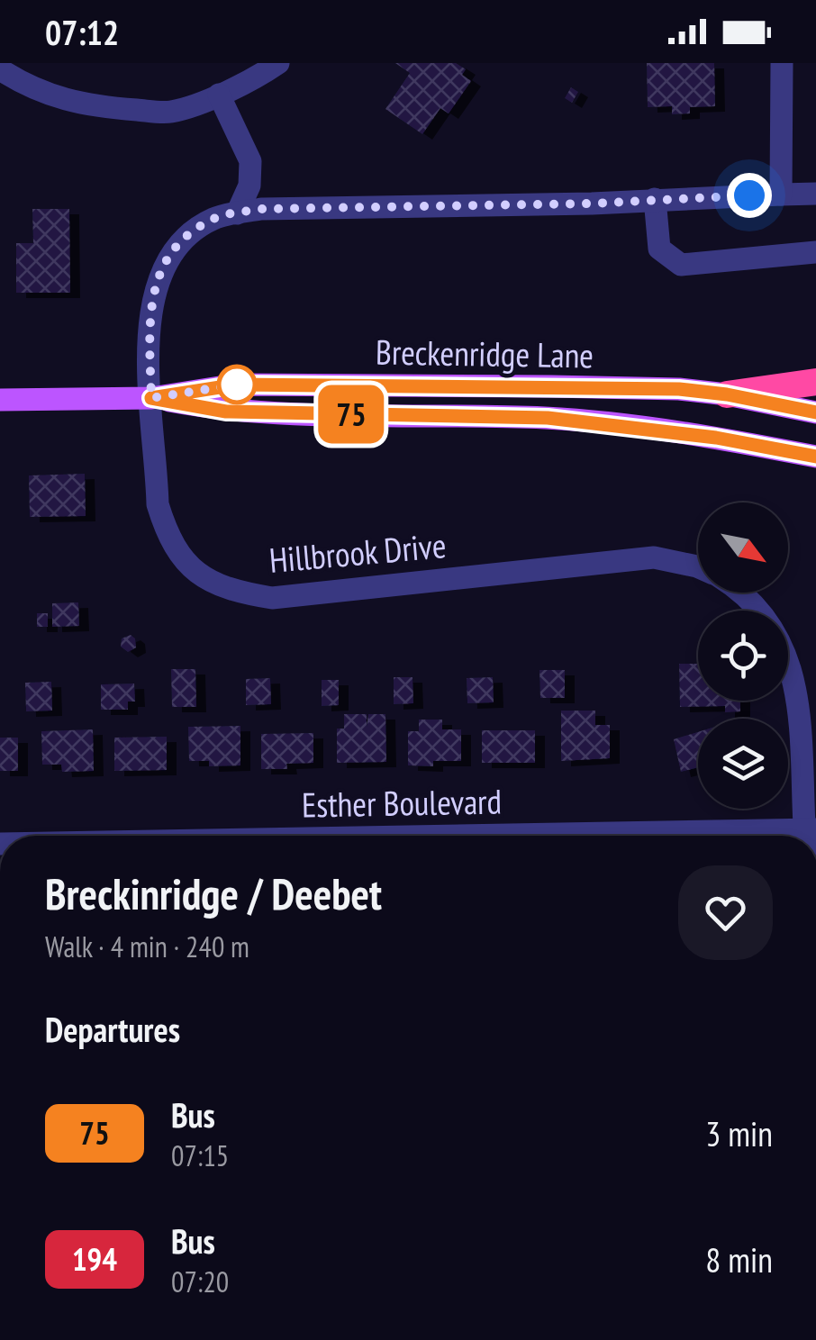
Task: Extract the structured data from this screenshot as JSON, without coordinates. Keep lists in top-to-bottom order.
{
  "streets": {
    "main road": ["Breckenridge Lane"],
    "street": ["Hillbrook Drive"]
  },
  "crossings": [
    ["Breckenridge Lane", "Hillbrook Drive"]
  ],
  "lines": ["bus line 75"],
  "north": "bottom right",
  "page": {
    "status": "07:12",
    "on_map": "75",
    "heading": [
      ["Breckinridge / Deebet", "Walk · 4 min · 240 m"],
      "Departures"
    ],
    "list": [
      {
        "mark": "75",
        "name": "Bus",
        "note": "07:15",
        "value": "3 min"
      },
      {
        "mark": "194",
        "name": "Bus",
        "note": "07:20",
        "value": "8 min"
      }
    ]
  }
}
